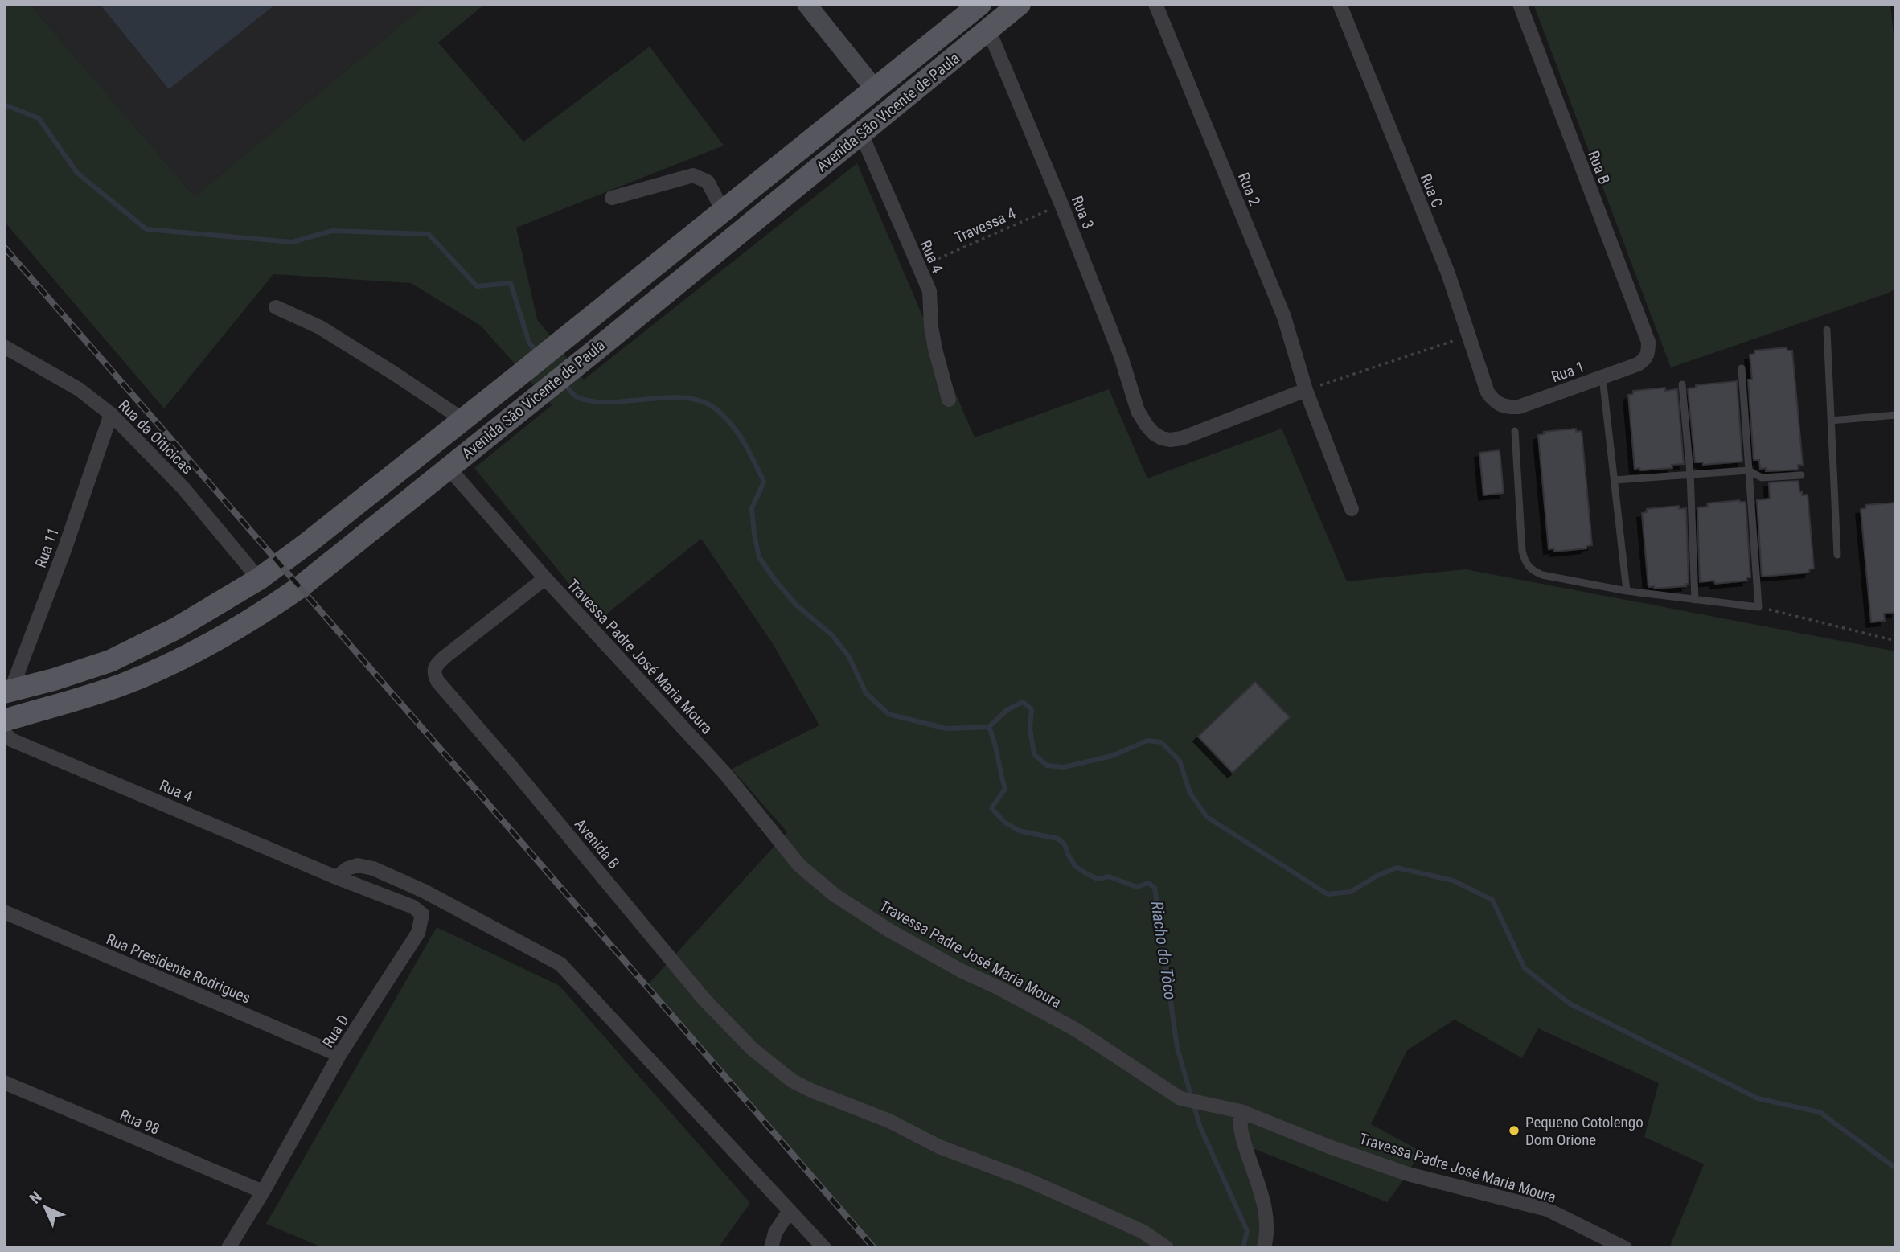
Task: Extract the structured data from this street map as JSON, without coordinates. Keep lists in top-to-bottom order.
{
  "streets": {
    "main road": ["Avenida São Vicente de Paula"],
    "street": [
      "Rua B",
      "Rua 2",
      "Rua C",
      "Rua 3",
      "Rua 4",
      "Rua 1",
      "Rua da Oiticicas",
      "Rua 11",
      "Travessa Padre José Maria Moura",
      "Avenida B",
      "Rua Presidente Rodrigues",
      "Rua D",
      "Rua 98"
    ],
    "path": ["Travessa 4"]
  },
  "crossings": [
    ["Avenida São Vicente de Paula", "Rua 3"],
    ["Avenida São Vicente de Paula", "Rua 4"],
    ["Avenida São Vicente de Paula", "Rua da Oiticicas"],
    ["Avenida São Vicente de Paula", "Rua 11"],
    ["Avenida São Vicente de Paula", "Travessa Padre José Maria Moura"],
    ["Rua B", "Rua 1"],
    ["Rua 2", "Rua 3"],
    ["Rua C", "Rua 1"],
    ["Rua 3", "Travessa 4"],
    ["Travessa 4", "Rua 4"],
    ["Rua 4", "Rua D"],
    ["Rua da Oiticicas", "Rua 11"],
    ["Travessa Padre José Maria Moura", "Avenida B"],
    ["Rua Presidente Rodrigues", "Rua D"],
    ["Rua D", "Rua 98"]
  ],
  "water": ["Riacho do Tôco"],
  "places": ["Pequeno Cotolengo Dom Orione"],
  "north": "top left"
}
